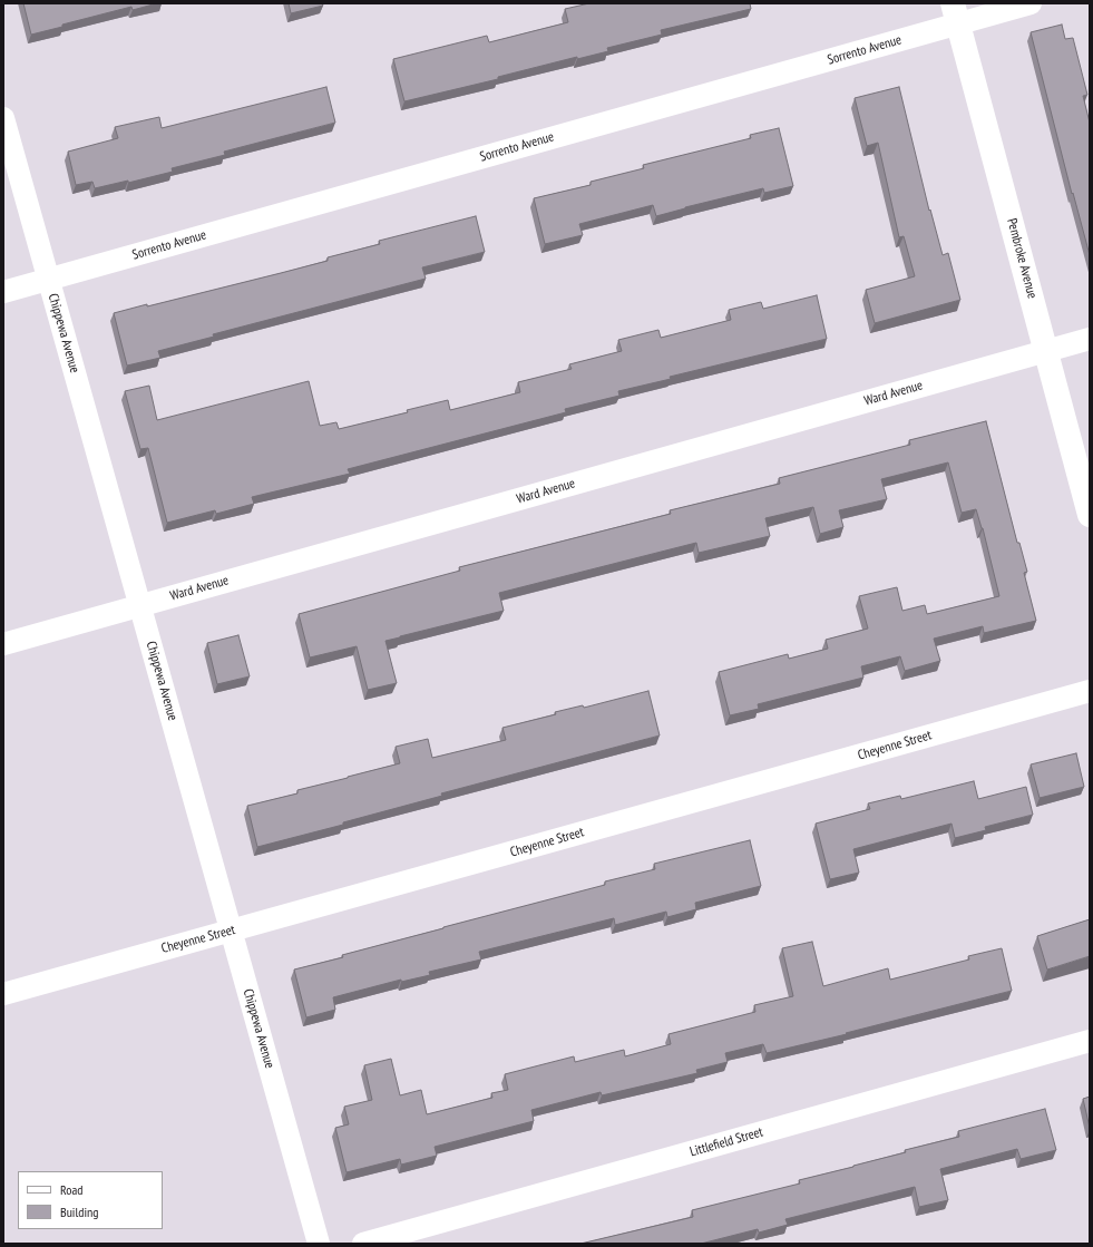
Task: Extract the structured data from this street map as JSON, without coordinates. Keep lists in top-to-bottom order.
{
  "streets": {
    "street": [
      "Sorrento Avenue",
      "Pembroke Avenue",
      "Chippewa Avenue",
      "Ward Avenue",
      "Cheyenne Street",
      "Littlefield Street"
    ]
  },
  "crossings": [
    ["Sorrento Avenue", "Pembroke Avenue"],
    ["Sorrento Avenue", "Chippewa Avenue"],
    ["Pembroke Avenue", "Ward Avenue"],
    ["Chippewa Avenue", "Ward Avenue"],
    ["Chippewa Avenue", "Cheyenne Street"]
  ],
  "legend": ["Road", "Building"]
}
